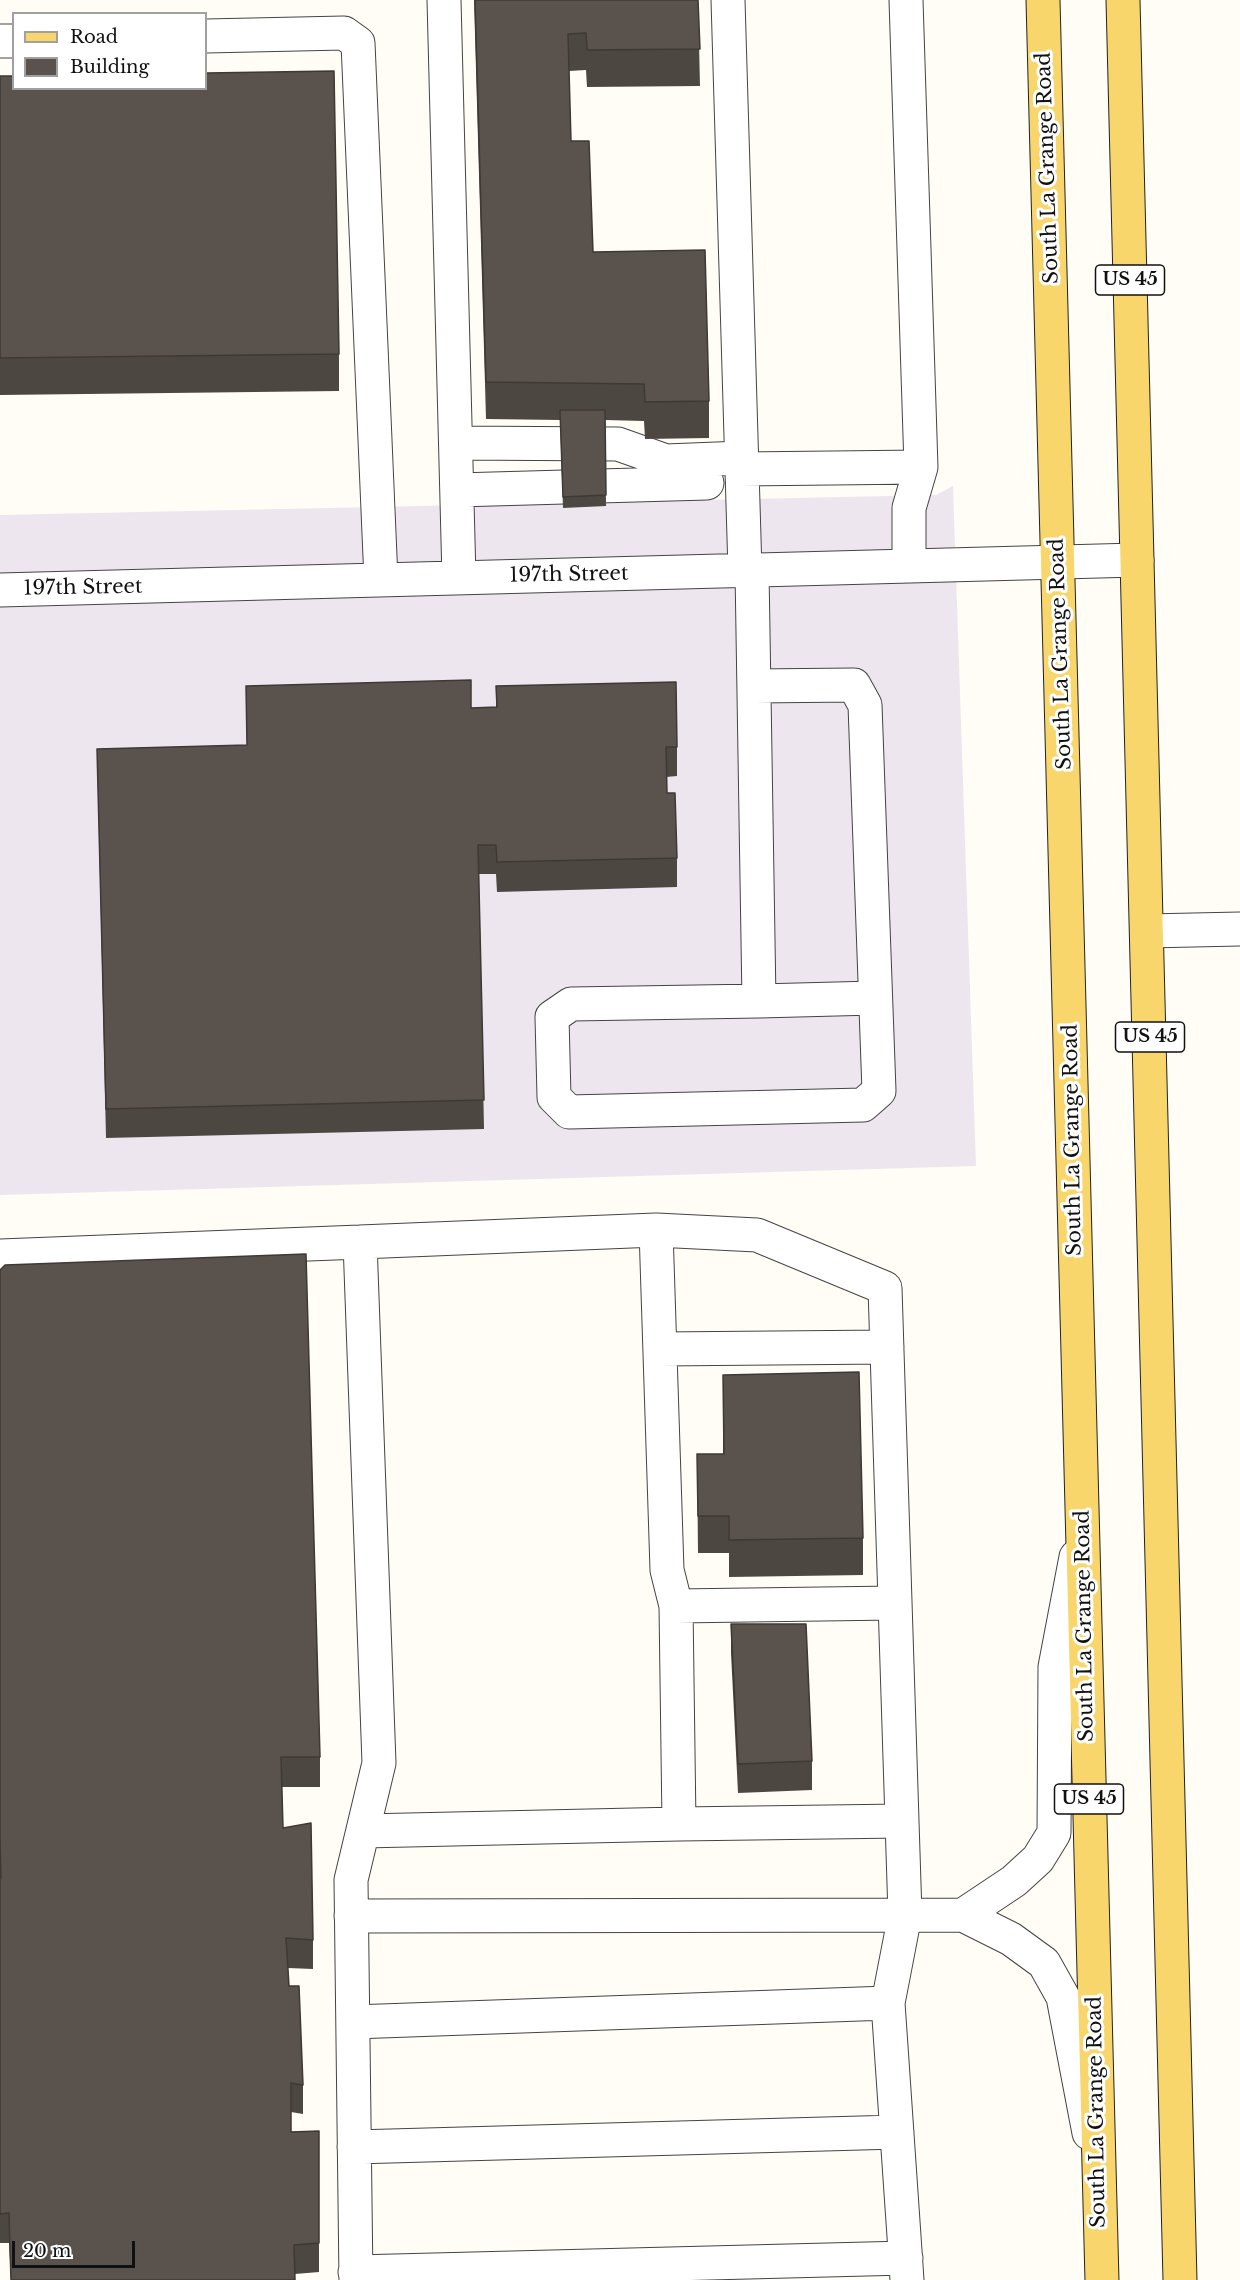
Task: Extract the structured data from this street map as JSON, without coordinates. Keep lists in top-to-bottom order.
{
  "streets": {
    "main road": ["South La Grange Road", "US 45"],
    "street": ["197th Street"]
  },
  "crossings": [
    ["South La Grange Road", "197th Street"],
    ["US 45", "197th Street"]
  ],
  "legend": ["Road", "Building"],
  "scale_bar": "20 m"
}
